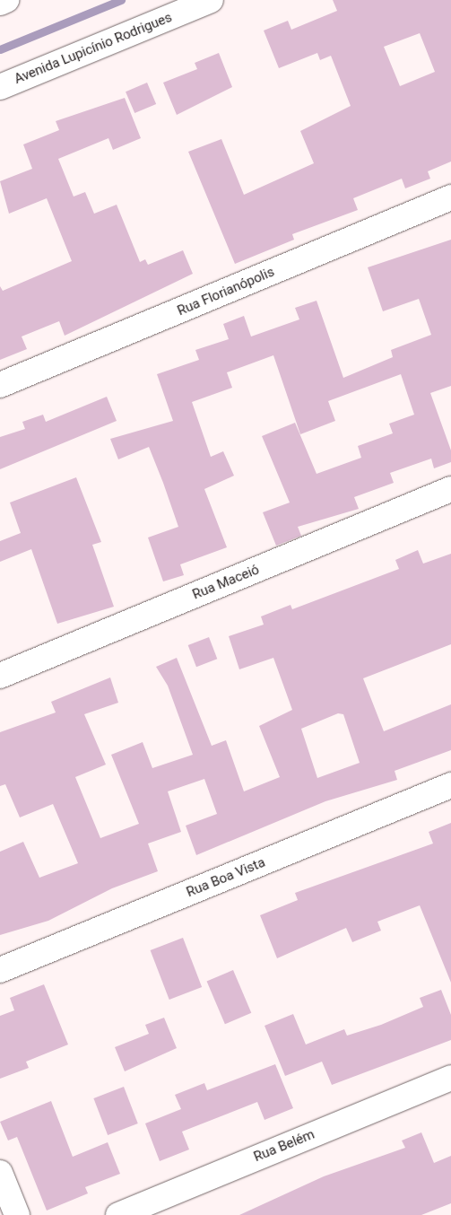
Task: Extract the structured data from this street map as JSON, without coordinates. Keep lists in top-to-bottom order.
{
  "streets": {
    "street": [
      "Avenida Lupicínio Rodrigues",
      "Rua Florianópolis",
      "Rua Maceió",
      "Rua Boa Vista",
      "Rua Belém"
    ]
  }
}
